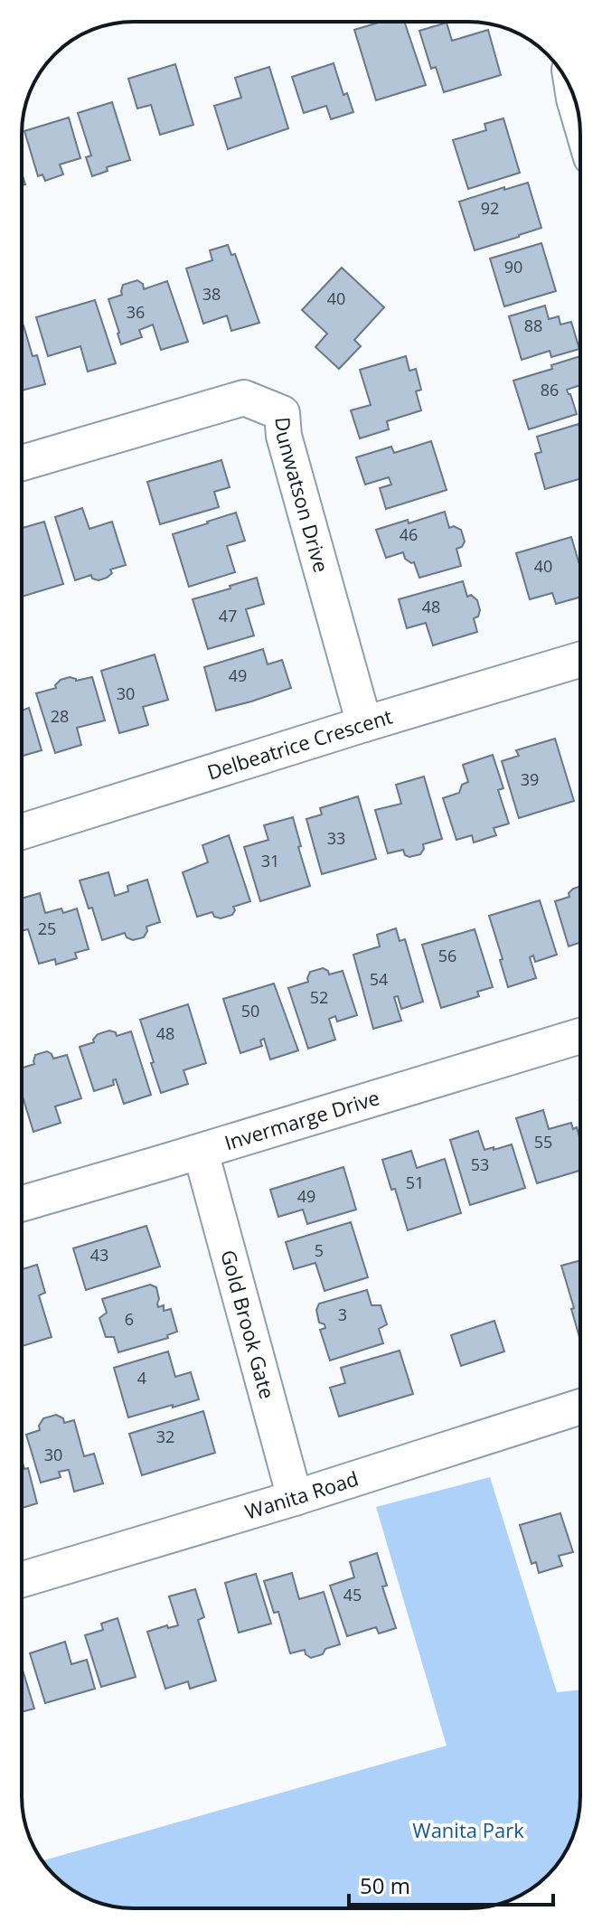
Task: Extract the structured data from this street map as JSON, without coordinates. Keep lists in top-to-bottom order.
{
  "streets": {
    "street": [
      "Dunwatson Drive",
      "Delbeatrice Crescent",
      "Invermarge Drive",
      "Gold Brook Gate",
      "Wanita Road"
    ]
  },
  "crossings": [
    ["Dunwatson Drive", "Delbeatrice Crescent"],
    ["Invermarge Drive", "Gold Brook Gate"],
    ["Gold Brook Gate", "Wanita Road"]
  ],
  "parks": ["Wanita Park"],
  "house_numbers": [
    "92",
    "90",
    "38",
    "40",
    "36",
    "88",
    "86",
    "46",
    "40",
    "48",
    "47",
    "49",
    "30",
    "28",
    "39",
    "33",
    "31",
    "25",
    "56",
    "54",
    "52",
    "50",
    "48",
    "55",
    "53",
    "51",
    "49",
    "5",
    "43",
    "3",
    "6",
    "4",
    "32",
    "30",
    "45"
  ],
  "scale_bar": "50 m"
}
